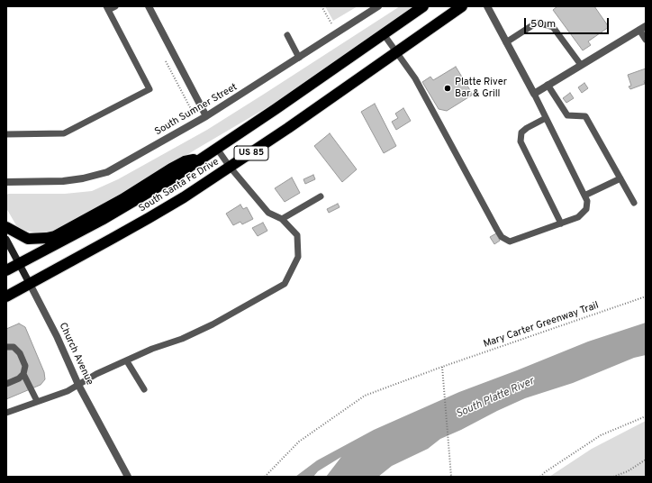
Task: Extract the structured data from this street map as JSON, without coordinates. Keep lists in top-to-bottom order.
{
  "streets": {
    "highway": ["US 85", "South Santa Fe Drive"],
    "street": ["South Sumner Street", "Church Avenue"],
    "path": ["Mary Carter Greenway Trail"]
  },
  "crossings": [
    ["South Santa Fe Drive", "Church Avenue"]
  ],
  "water": ["South Platte River"],
  "places": ["Platte River Bar & Grill"],
  "scale_bar": "50 m"
}
